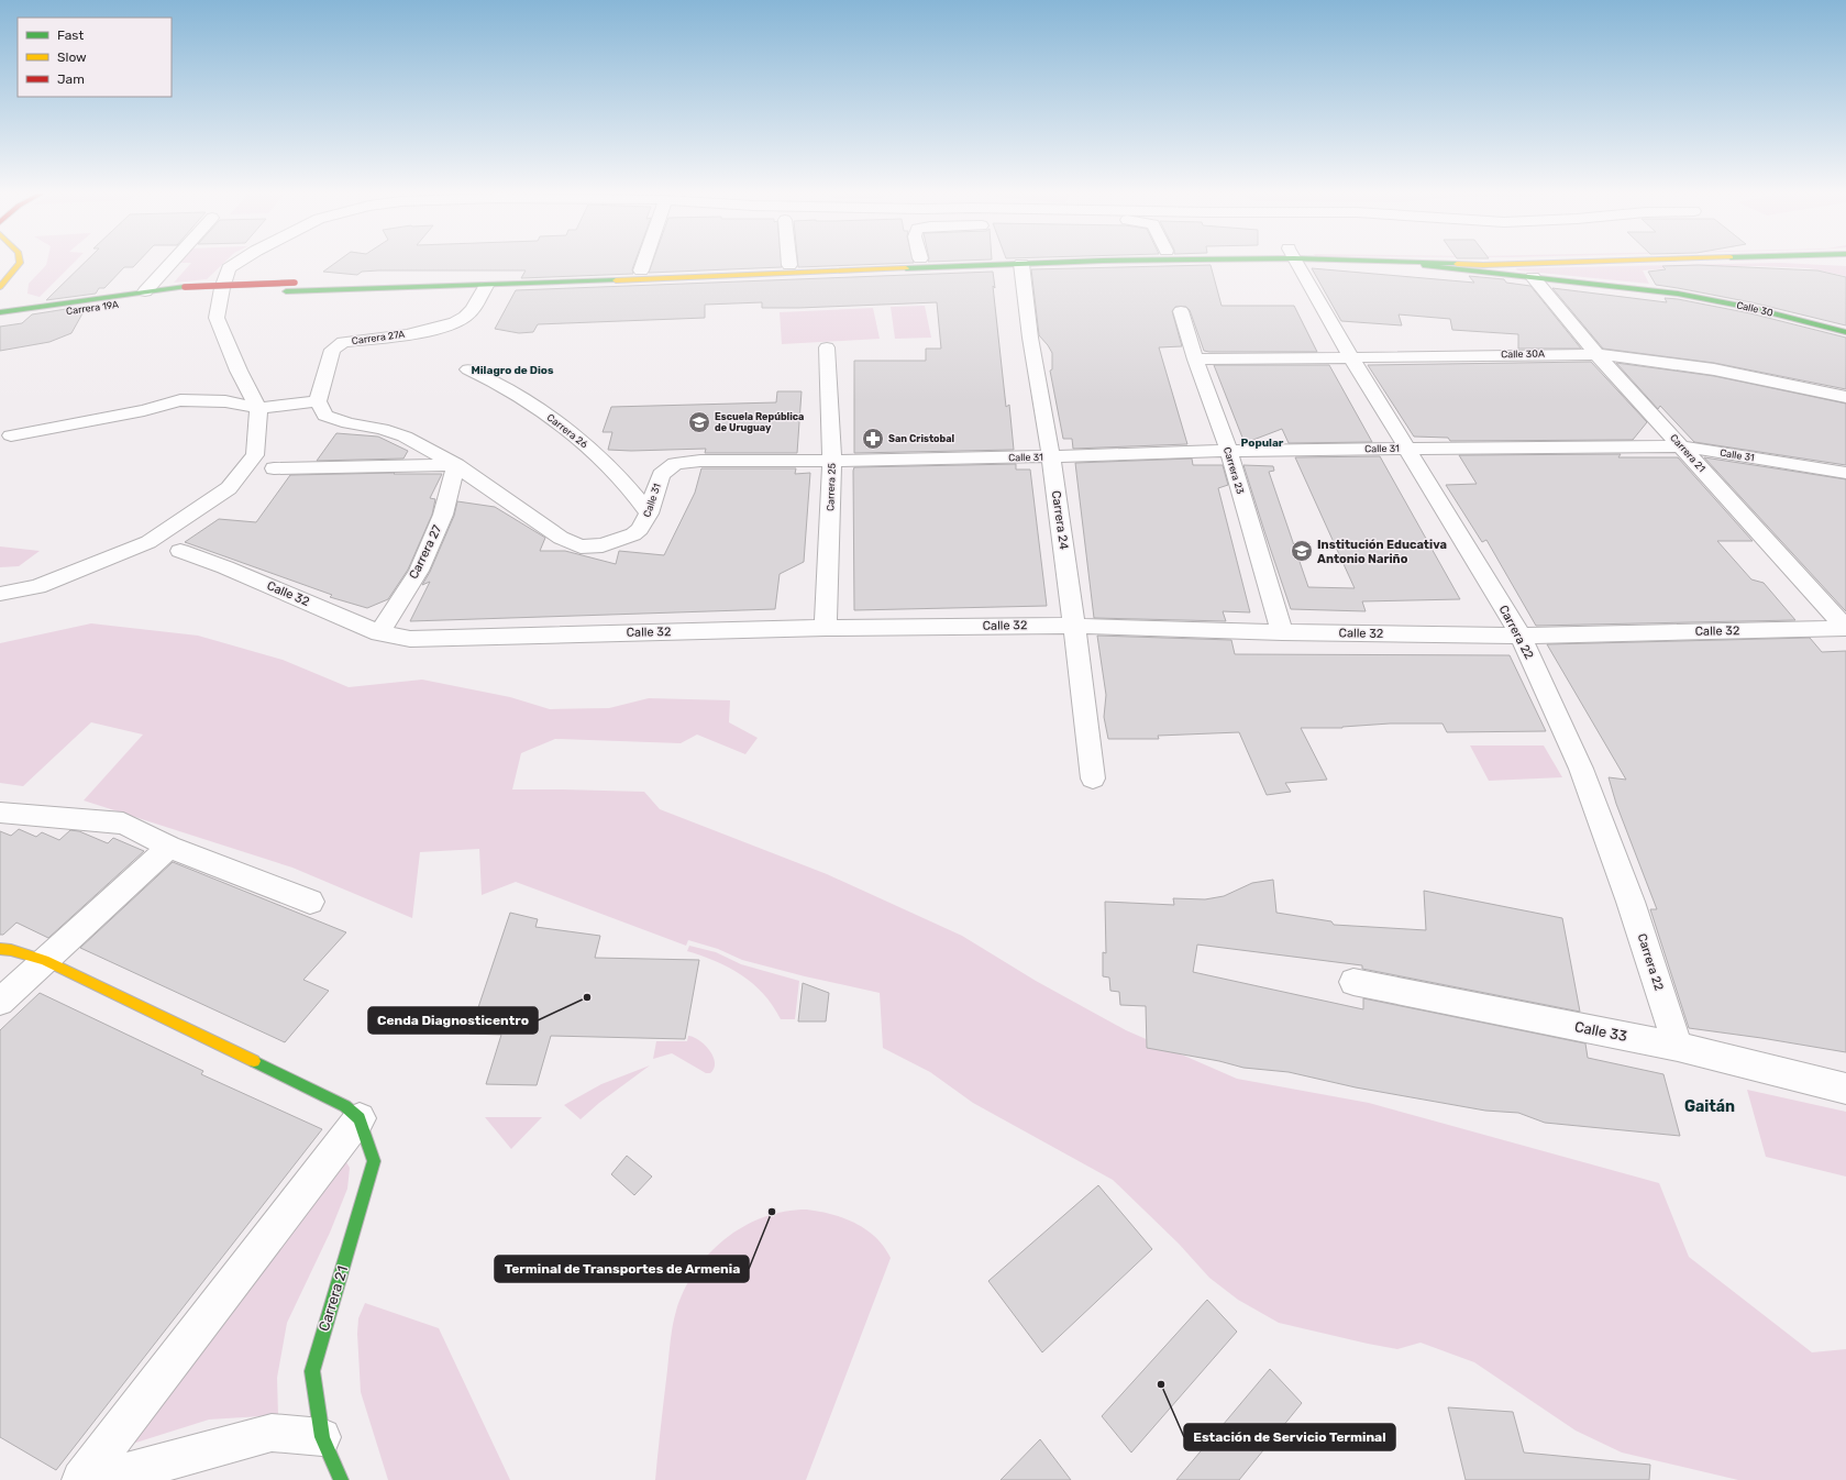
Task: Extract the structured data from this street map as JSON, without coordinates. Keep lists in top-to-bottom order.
{
  "streets": {
    "main road": ["Carrera 19A", "Calle 30", "Carrera 21"],
    "street": [
      "Carrera 27A",
      "Calle 30A",
      "Carrera 26",
      "Calle 31",
      "Carrera 23",
      "Carrera 25",
      "Carrera 24",
      "Carrera 27",
      "Calle 32",
      "Carrera 22",
      "Calle 33"
    ]
  },
  "crossings": [
    ["Carrera 19A", "Carrera 27A"],
    ["Carrera 19A", "Carrera 24"],
    ["Calle 30", "Carrera 21"],
    ["Calle 30A", "Carrera 21"],
    ["Calle 30A", "Carrera 23"],
    ["Calle 30A", "Carrera 22"],
    ["Carrera 26", "Calle 31"],
    ["Calle 31", "Carrera 21"],
    ["Calle 31", "Carrera 23"],
    ["Calle 31", "Carrera 25"],
    ["Calle 31", "Carrera 24"],
    ["Calle 31", "Carrera 27"],
    ["Calle 31", "Carrera 22"],
    ["Carrera 21", "Calle 32"],
    ["Carrera 23", "Calle 32"],
    ["Carrera 25", "Calle 32"],
    ["Carrera 24", "Calle 32"],
    ["Carrera 27", "Calle 32"],
    ["Calle 32", "Carrera 22"],
    ["Carrera 22", "Calle 33"]
  ],
  "districts": ["Milagro de Dios", "Popular", "Gaitán"],
  "places": {
    "school or university": ["Escuela República de Uruguay", "Institución Educativa Antonio Nariño"],
    "pharmacy": ["San Cristobal"],
    "other": ["Cenda Diagnosticentro", "Terminal de Transportes de Armenia", "Estación de Servicio Terminal"]
  },
  "legend": ["Fast", "Slow", "Jam"]
}
